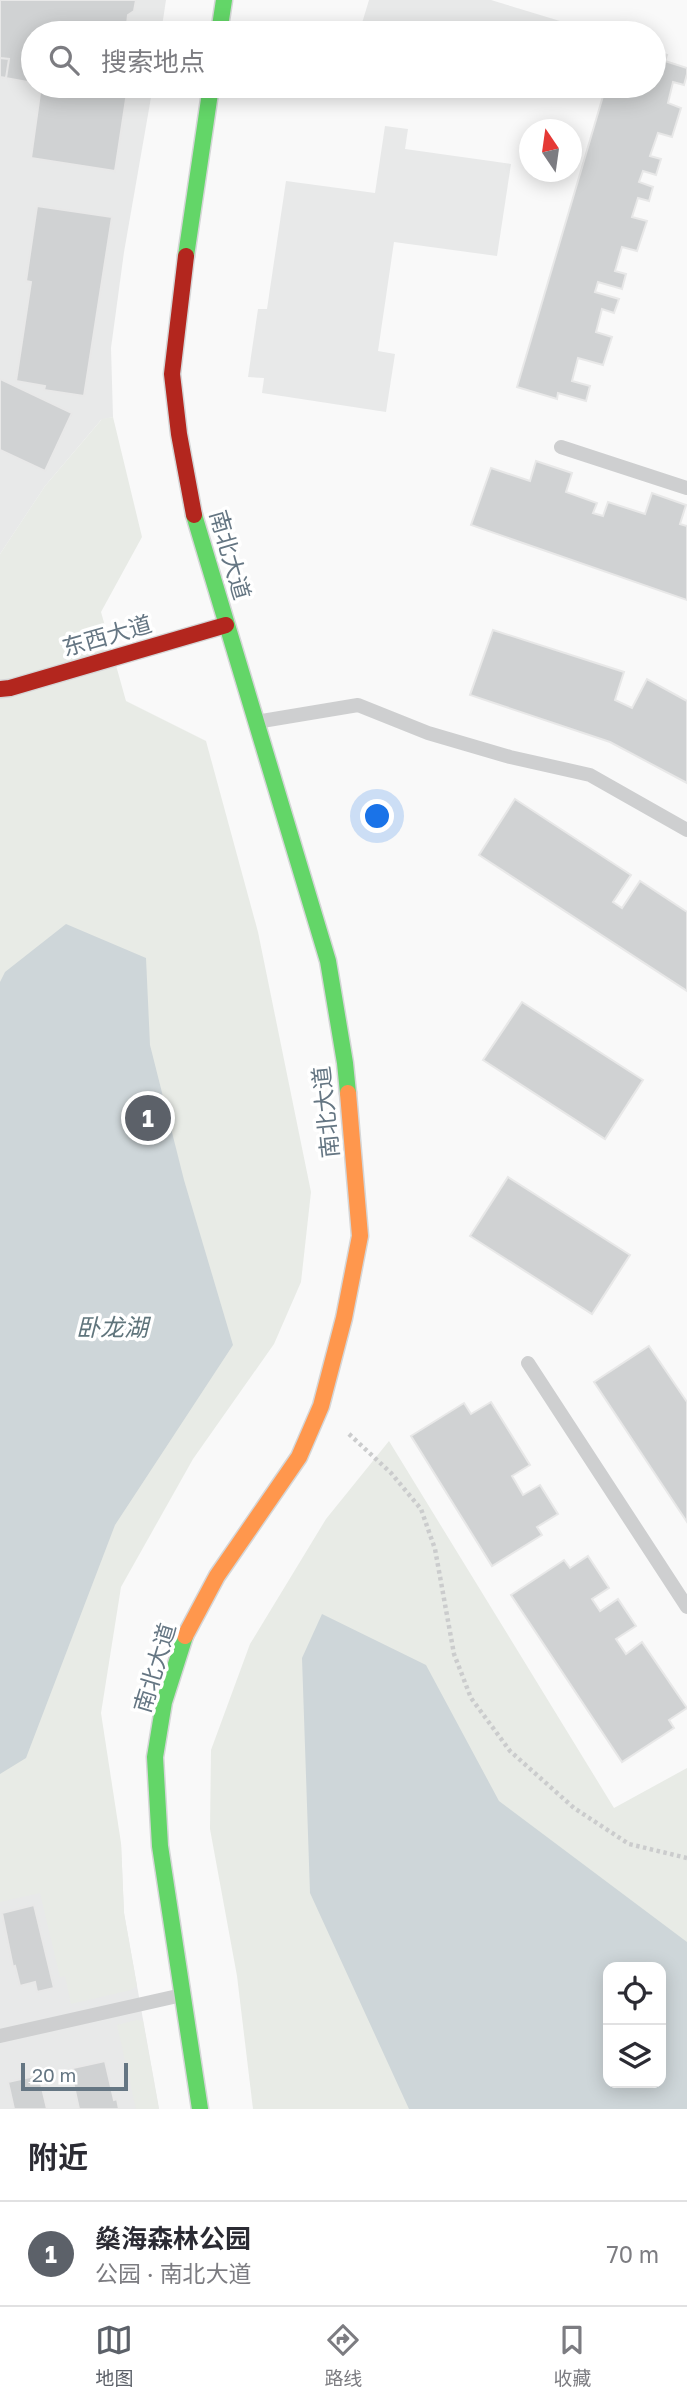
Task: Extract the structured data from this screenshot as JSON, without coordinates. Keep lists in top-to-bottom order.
{
  "streets": {
    "street": ["南北大道", "东西大道"]
  },
  "crossings": [
    ["南北大道", "东西大道"]
  ],
  "water": ["卧龙湖"],
  "scale_bar": "20 m",
  "north": "top",
  "page": {
    "search": "搜索地点",
    "pins": "1",
    "scale": "20 m",
    "heading": "附近",
    "list": [
      {
        "mark": "1",
        "name": "燊海森林公园",
        "note": "公园 · 南北大道",
        "value": "70 m"
      }
    ],
    "nav": ["地图", "路线", "收藏"]
  }
}
